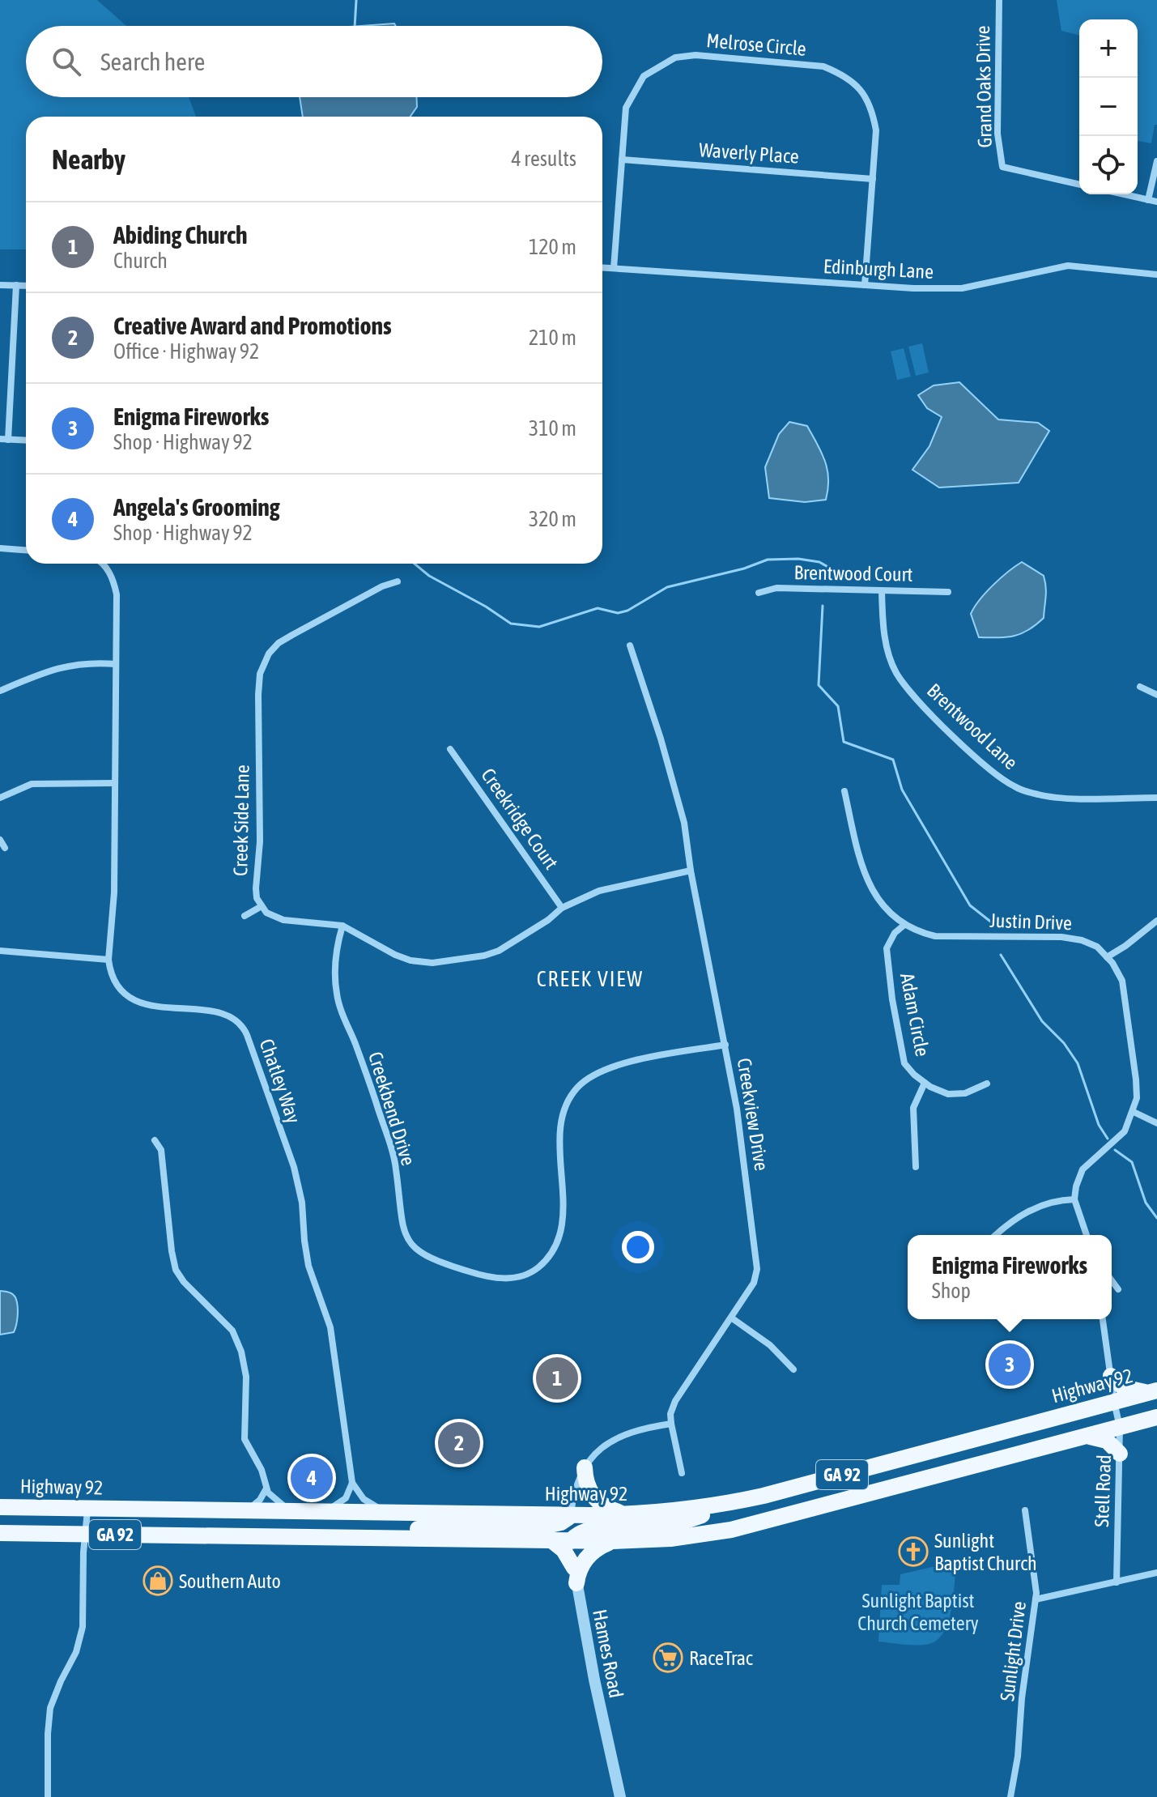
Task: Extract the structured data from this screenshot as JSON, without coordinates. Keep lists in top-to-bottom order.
{
  "streets": {
    "main road": ["Highway 92", "GA 92"],
    "street": [
      "Melrose Circle",
      "Grand Oaks Drive",
      "Waverly Place",
      "Edinburgh Lane",
      "Brentwood Court",
      "Brentwood Lane",
      "Creekridge Court",
      "Creek Side Lane",
      "Justin Drive",
      "Adam Circle",
      "Chatley Way",
      "Creekbend Drive",
      "Creekview Drive",
      "Stell Road",
      "Sunlight Drive",
      "Hames Road"
    ]
  },
  "crossings": [
    ["Melrose Circle", "Waverly Place"],
    ["Melrose Circle", "Edinburgh Lane"],
    ["Brentwood Court", "Brentwood Lane"],
    ["Justin Drive", "Adam Circle"],
    ["Creekbend Drive", "Creekview Drive"],
    ["Highway 92", "Stell Road"],
    ["Highway 92", "Hames Road"],
    ["GA 92", "Stell Road"],
    ["GA 92", "Hames Road"]
  ],
  "districts": ["CREEK VIEW"],
  "parks": ["Sunlight Baptist Church Cemetery"],
  "places": {
    "church": ["Sunlight Baptist Church"],
    "shop": ["Southern Auto"],
    "supermarket": ["RaceTrac"]
  },
  "page": {
    "map_buttons": ["+", "−"],
    "search": "Search here",
    "heading": ["Nearby", "4 results"],
    "list": [
      {
        "mark": "1",
        "name": "Abiding Church",
        "note": "Church",
        "value": "120 m"
      },
      {
        "mark": "2",
        "name": "Creative Award and Promotions",
        "note": "Office · Highway 92",
        "value": "210 m"
      },
      {
        "mark": "3",
        "name": "Enigma Fireworks",
        "note": "Shop · Highway 92",
        "value": "310 m"
      },
      {
        "mark": "4",
        "name": "Angela's Grooming",
        "note": "Shop · Highway 92",
        "value": "320 m"
      }
    ],
    "popup": ["Enigma Fireworks", "Shop"],
    "pins": [
      "3",
      "1",
      "2",
      "4"
    ]
  }
}
